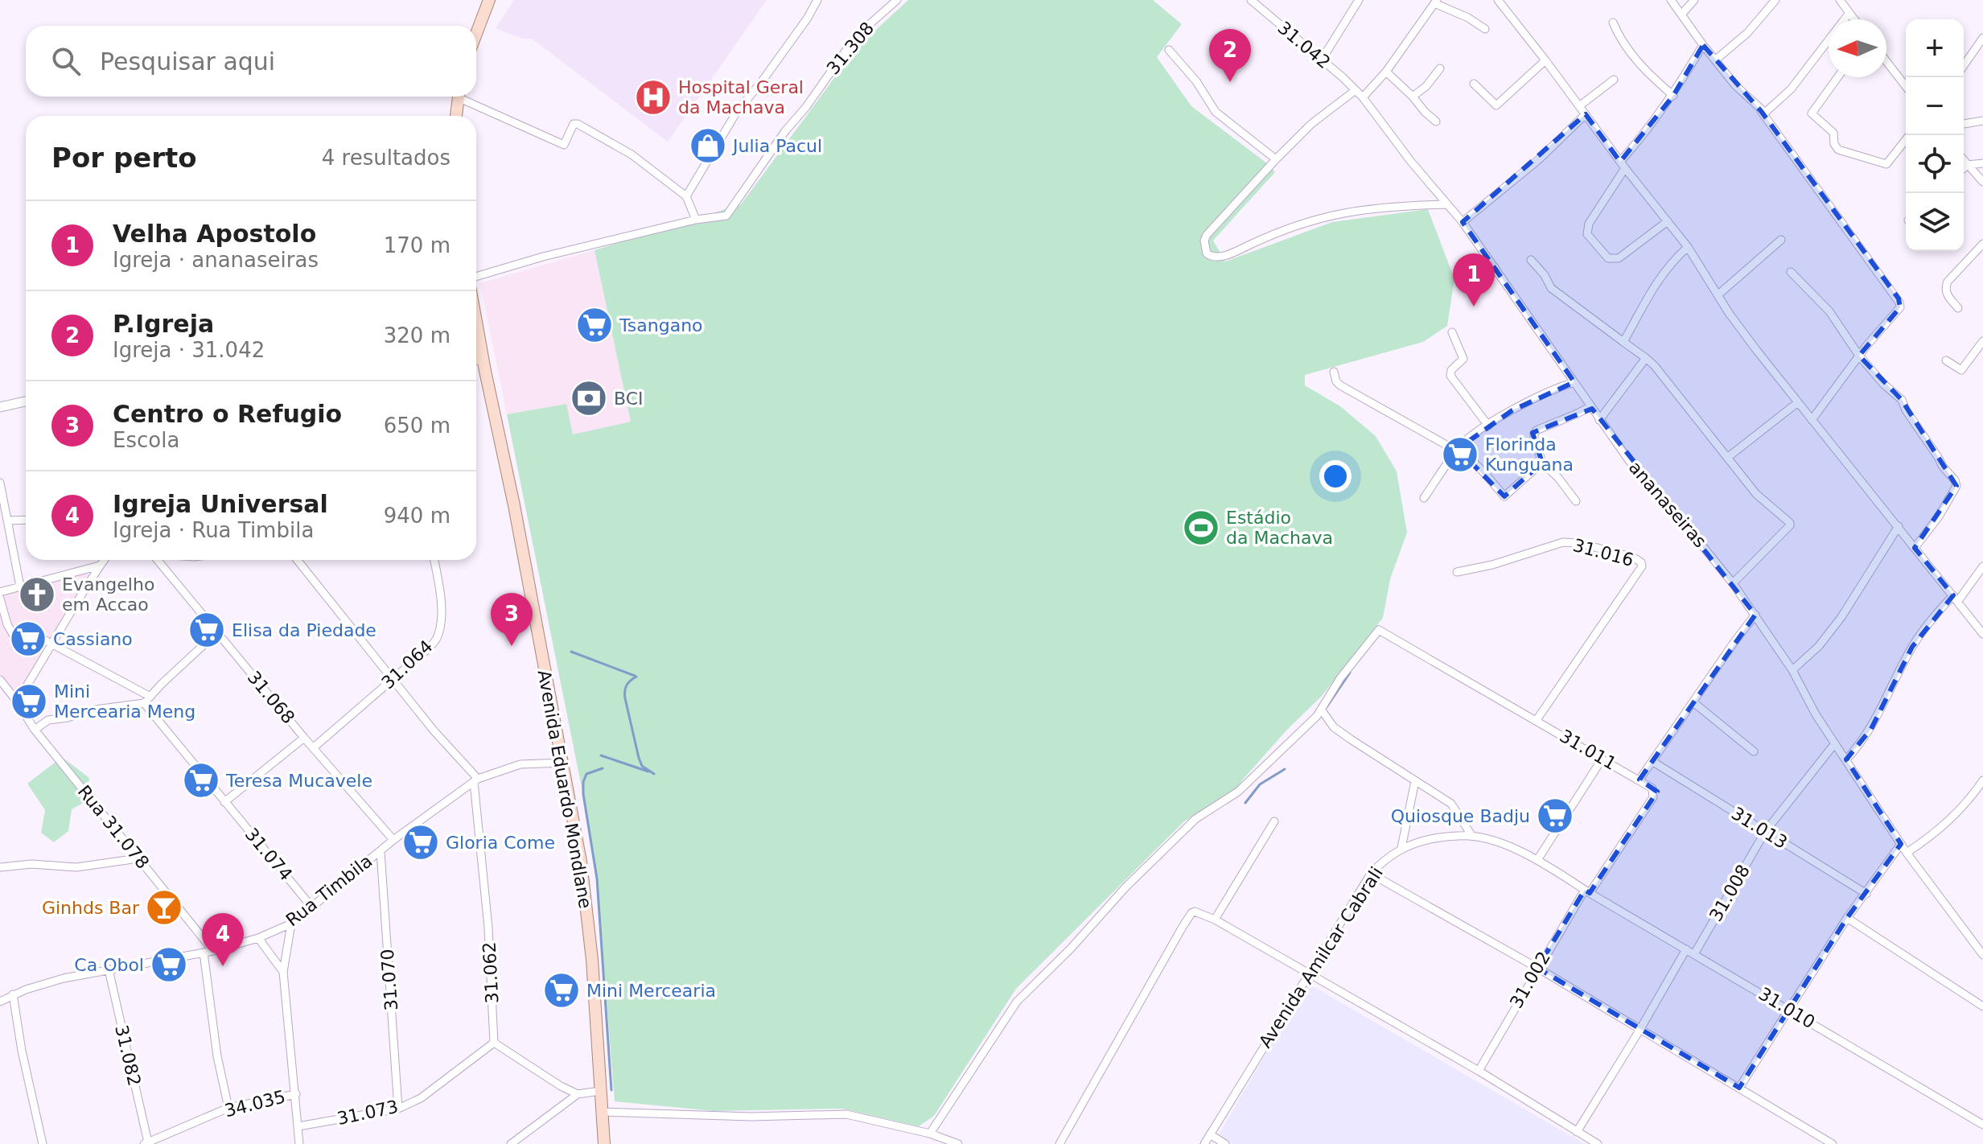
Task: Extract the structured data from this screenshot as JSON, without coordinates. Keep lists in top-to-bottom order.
{
  "streets": {
    "main road": ["Avenida Eduardo Mondlane"],
    "street": [
      "31.042",
      "31.308",
      "ananaseiras",
      "31.016",
      "31.064",
      "31.068",
      "31.011",
      "Rua 31.078",
      "31.013",
      "31.074",
      "Rua Timbila",
      "31.008",
      "Avenida Amilcar Cabrali",
      "31.062",
      "31.070",
      "31.002",
      "31.010",
      "31.082",
      "34.035",
      "31.073"
    ]
  },
  "crossings": [
    ["31.042", "ananaseiras"],
    ["ananaseiras", "31.008"],
    ["31.016", "31.011"],
    ["31.064", "31.068"],
    ["31.068", "Rua Timbila"],
    ["31.011", "31.002"],
    ["Avenida Eduardo Mondlane", "Rua Timbila"],
    ["Rua 31.078", "Rua Timbila"],
    ["31.013", "31.008"],
    ["31.074", "Rua Timbila"],
    ["Rua Timbila", "31.062"],
    ["Rua Timbila", "31.070"],
    ["Rua Timbila", "31.082"],
    ["31.008", "31.010"],
    ["Avenida Amilcar Cabrali", "31.010"],
    ["31.062", "31.073"],
    ["31.070", "31.073"],
    ["31.002", "31.010"],
    ["31.082", "34.035"]
  ],
  "places": {
    "hospital": ["Hospital Geral da Machava"],
    "shop": ["Julia Pacul"],
    "supermarket": [
      "Tsangano",
      "Florinda Kunguana",
      "Elisa da Piedade",
      "Cassiano",
      "Mini Mercearia Meng",
      "Teresa Mucavele",
      "Quiosque Badju",
      "Gloria Come",
      "Ca Obol",
      "Mini Mercearia"
    ],
    "bank": ["BCI"],
    "sports": ["Estádio da Machava"],
    "church": ["Evangelho em Accao"],
    "bar": ["Ginhds Bar"]
  },
  "north": "left",
  "page": {
    "map_buttons": ["+", "−"],
    "search": "Pesquisar aqui",
    "pins": [
      "2",
      "1",
      "3",
      "4"
    ],
    "heading": ["Por perto", "4 resultados"],
    "list": [
      {
        "mark": "1",
        "name": "Velha Apostolo",
        "note": "Igreja · ananaseiras",
        "value": "170 m"
      },
      {
        "mark": "2",
        "name": "P.Igreja",
        "note": "Igreja · 31.042",
        "value": "320 m"
      },
      {
        "mark": "3",
        "name": "Centro o Refugio",
        "note": "Escola",
        "value": "650 m"
      },
      {
        "mark": "4",
        "name": "Igreja Universal",
        "note": "Igreja · Rua Timbila",
        "value": "940 m"
      }
    ]
  }
}
